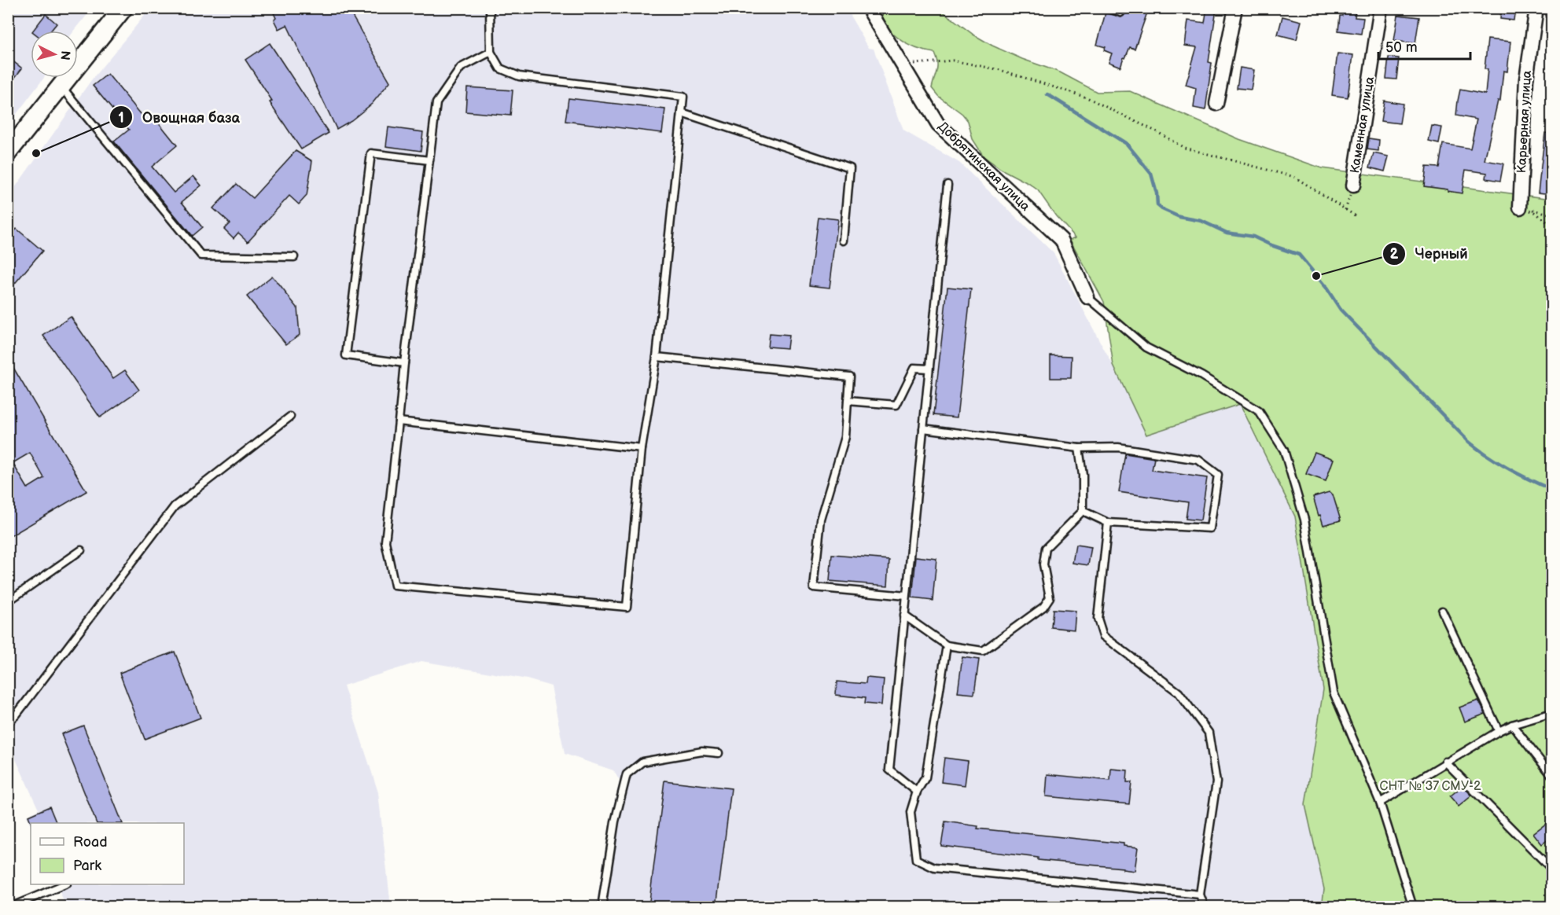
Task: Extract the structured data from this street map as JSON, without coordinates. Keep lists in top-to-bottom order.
{
  "streets": {
    "street": ["Карьерная улица", "Каменная улица", "Добрятинская улица"]
  },
  "parks": ["СНТ № 37 СМУ-2"],
  "places": ["Овощная база", "Черный"],
  "legend": ["Road", "Park"],
  "scale_bar": "50 m",
  "north": "right"
}
